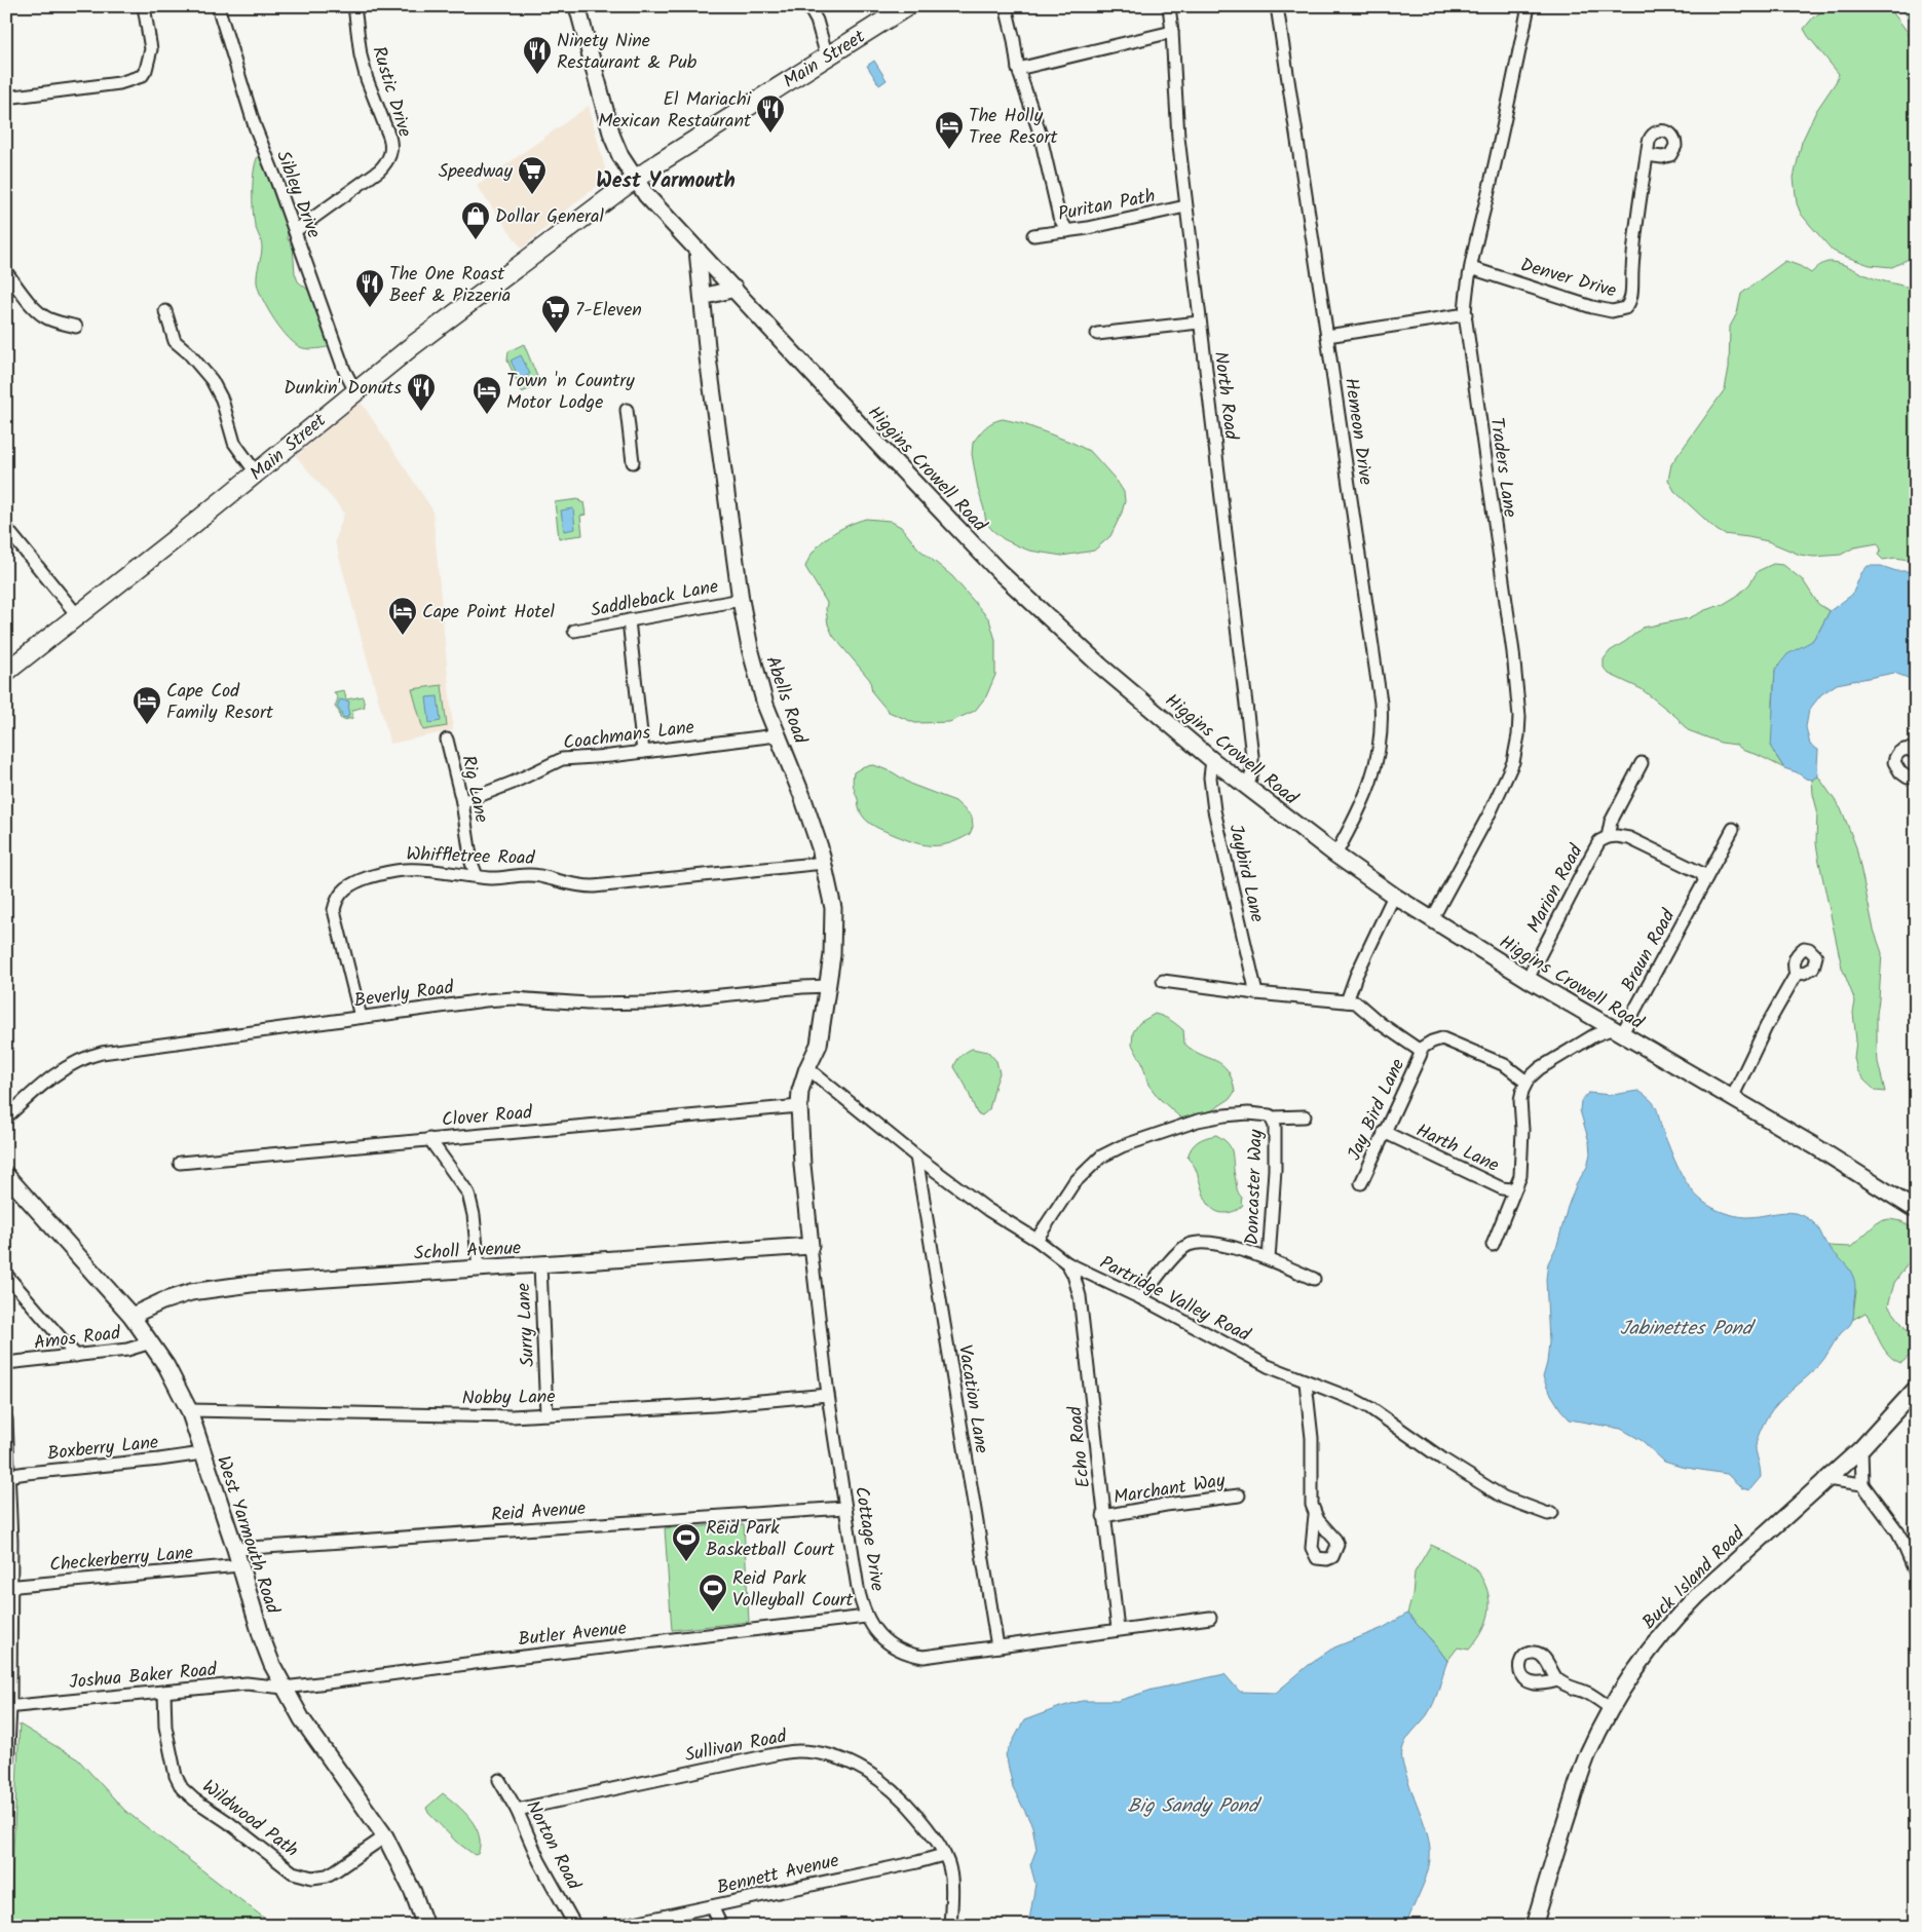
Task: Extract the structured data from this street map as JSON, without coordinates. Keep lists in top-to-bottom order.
{
  "streets": {
    "main road": [
      "Main Street",
      "Higgins Crowell Road",
      "Abells Road",
      "Scholl Avenue",
      "West Yarmouth Road",
      "Cottage Drive",
      "Buck Island Road"
    ],
    "street": [
      "Rustic Drive",
      "Sibley Drive",
      "Puritan Path",
      "Denver Drive",
      "North Road",
      "Hemeon Drive",
      "Traders Lane",
      "Saddleback Lane",
      "Coachmans Lane",
      "Rig Lane",
      "Whiffletree Road",
      "Jaybird Lane",
      "Marion Road",
      "Braun Road",
      "Beverly Road",
      "Jay Bird Lane",
      "Clover Road",
      "Harth Lane",
      "Doncaster Way",
      "Partridge Valley Road",
      "Surry Lane",
      "Amos Road",
      "Nobby Lane",
      "Vacation Lane",
      "Boxberry Lane",
      "Echo Road",
      "Marchant Way",
      "Reid Avenue",
      "Checkerberry Lane",
      "Butler Avenue",
      "Joshua Baker Road",
      "Sullivan Road",
      "Wildwood Path",
      "Norton Road",
      "Bennett Avenue"
    ]
  },
  "crossings": [
    ["Main Street", "Sibley Drive"],
    ["Main Street", "Higgins Crowell Road"],
    ["Rustic Drive", "Sibley Drive"],
    ["Puritan Path", "North Road"],
    ["Denver Drive", "Traders Lane"],
    ["North Road", "Higgins Crowell Road"],
    ["Hemeon Drive", "Higgins Crowell Road"],
    ["Traders Lane", "Higgins Crowell Road"],
    ["Higgins Crowell Road", "Abells Road"],
    ["Higgins Crowell Road", "Jaybird Lane"],
    ["Higgins Crowell Road", "Marion Road"],
    ["Higgins Crowell Road", "Braun Road"],
    ["Saddleback Lane", "Abells Road"],
    ["Abells Road", "Coachmans Lane"],
    ["Abells Road", "Whiffletree Road"],
    ["Abells Road", "Beverly Road"],
    ["Abells Road", "Clover Road"],
    ["Abells Road", "Partridge Valley Road"],
    ["Abells Road", "Cottage Drive"],
    ["Coachmans Lane", "Rig Lane"],
    ["Rig Lane", "Whiffletree Road"],
    ["Whiffletree Road", "Beverly Road"],
    ["Jay Bird Lane", "Harth Lane"],
    ["Clover Road", "Cottage Drive"],
    ["Scholl Avenue", "Surry Lane"],
    ["Scholl Avenue", "West Yarmouth Road"],
    ["Scholl Avenue", "Cottage Drive"],
    ["Partridge Valley Road", "Vacation Lane"],
    ["Partridge Valley Road", "Echo Road"],
    ["Surry Lane", "Nobby Lane"],
    ["Amos Road", "West Yarmouth Road"],
    ["Nobby Lane", "West Yarmouth Road"],
    ["Nobby Lane", "Cottage Drive"],
    ["Vacation Lane", "Cottage Drive"],
    ["Boxberry Lane", "West Yarmouth Road"],
    ["Echo Road", "Marchant Way"],
    ["Echo Road", "Cottage Drive"],
    ["Reid Avenue", "West Yarmouth Road"],
    ["Reid Avenue", "Cottage Drive"],
    ["West Yarmouth Road", "Checkerberry Lane"],
    ["West Yarmouth Road", "Butler Avenue"],
    ["West Yarmouth Road", "Joshua Baker Road"],
    ["West Yarmouth Road", "Wildwood Path"],
    ["Cottage Drive", "Butler Avenue"],
    ["Butler Avenue", "Joshua Baker Road"],
    ["Joshua Baker Road", "Wildwood Path"],
    ["Sullivan Road", "Norton Road"],
    ["Sullivan Road", "Bennett Avenue"]
  ],
  "districts": ["West Yarmouth"],
  "water": ["Jabinettes Pond", "Big Sandy Pond"],
  "places": {
    "restaurant": [
      "Ninety Nine Restaurant & Pub",
      "El Mariachi Mexican Restaurant",
      "The One Roast Beef & Pizzeria",
      "Dunkin' Donuts"
    ],
    "hotel": [
      "The Holly Tree Resort",
      "Town 'n Country Motor Lodge",
      "Cape Point Hotel",
      "Cape Cod Family Resort"
    ],
    "supermarket": ["Speedway", "7-Eleven"],
    "shop": ["Dollar General"],
    "sports": ["Reid Park Basketball Court", "Reid Park Volleyball Court"]
  }
}
